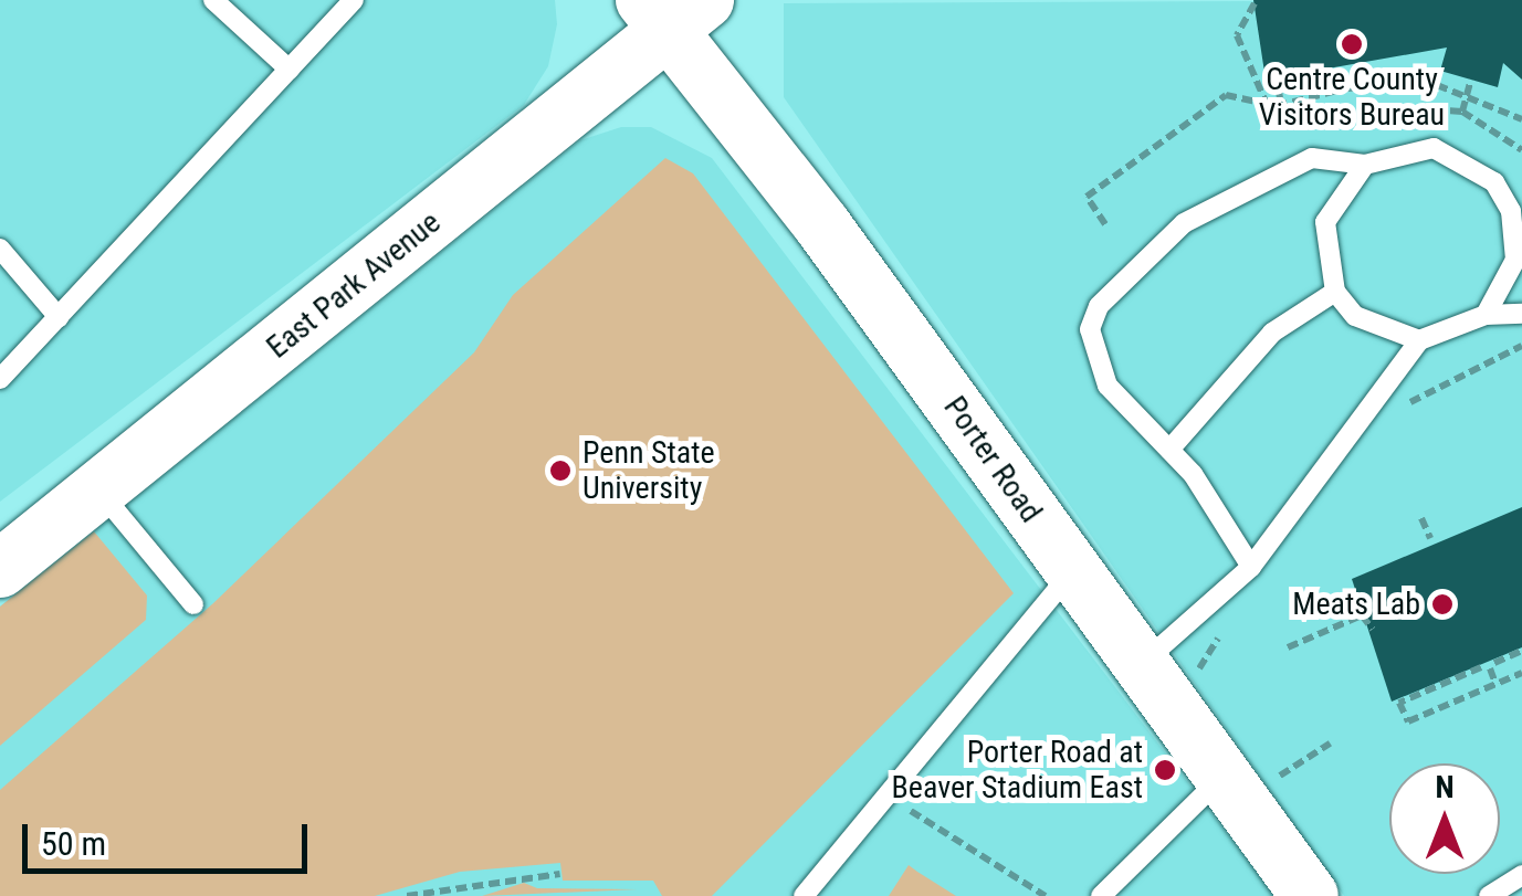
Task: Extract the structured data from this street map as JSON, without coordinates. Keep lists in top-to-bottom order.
{
  "streets": {
    "street": ["East Park Avenue", "Porter Road"]
  },
  "crossings": [
    ["East Park Avenue", "Porter Road"]
  ],
  "places": [
    "Centre County Visitors Bureau",
    "Penn State University",
    "Meats Lab",
    "Porter Road at Beaver Stadium East"
  ],
  "scale_bar": "50 m",
  "north": "top"
}
